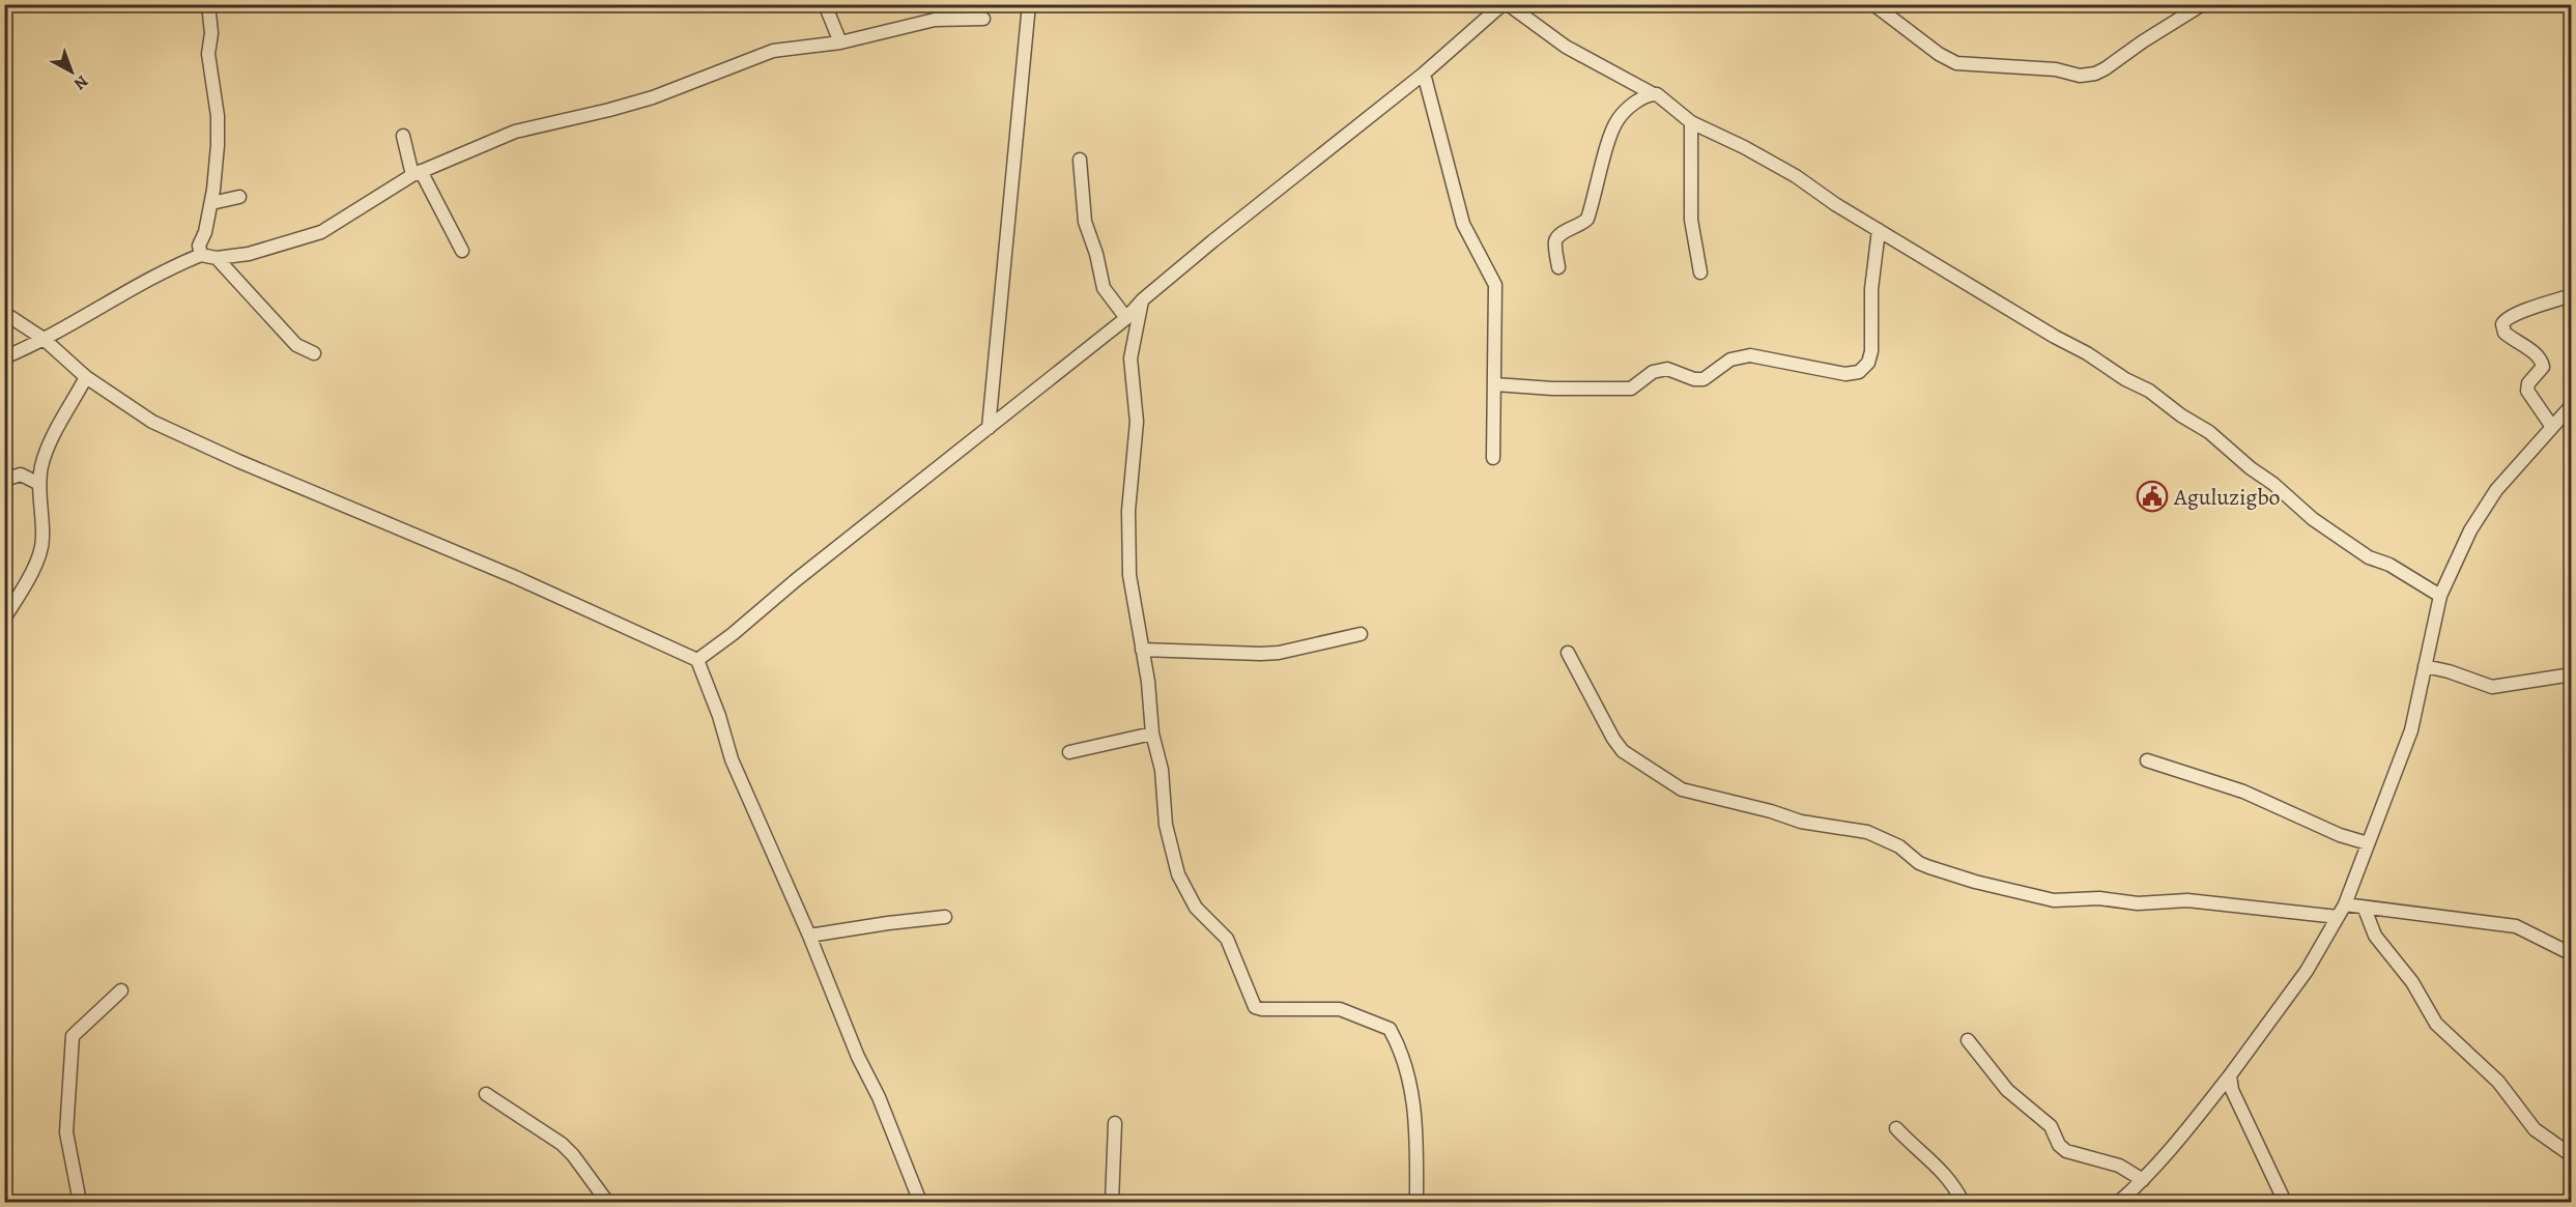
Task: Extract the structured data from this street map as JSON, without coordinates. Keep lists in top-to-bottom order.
{
  "places": {
    "public building": ["Aguluzigbo"]
  },
  "north": "bottom right"
}
